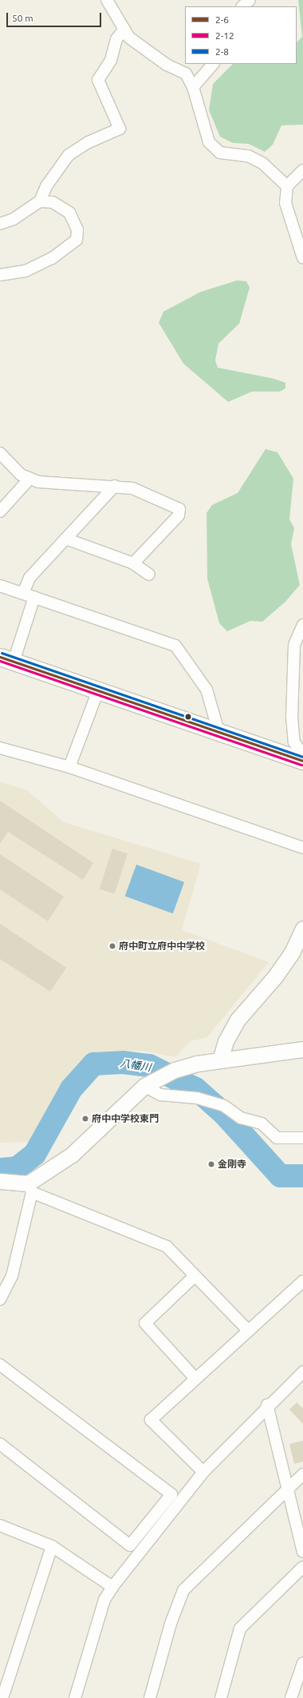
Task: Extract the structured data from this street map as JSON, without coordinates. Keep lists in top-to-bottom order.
{
  "water": ["八幡川"],
  "places": ["府中町立府中中学校", "府中中学校東門", "金剛寺"],
  "lines": ["transit line 2-8", "transit line 2-6", "transit line 2-12"],
  "legend": ["2-6", "2-12", "2-8"],
  "scale_bar": "50 m"
}
